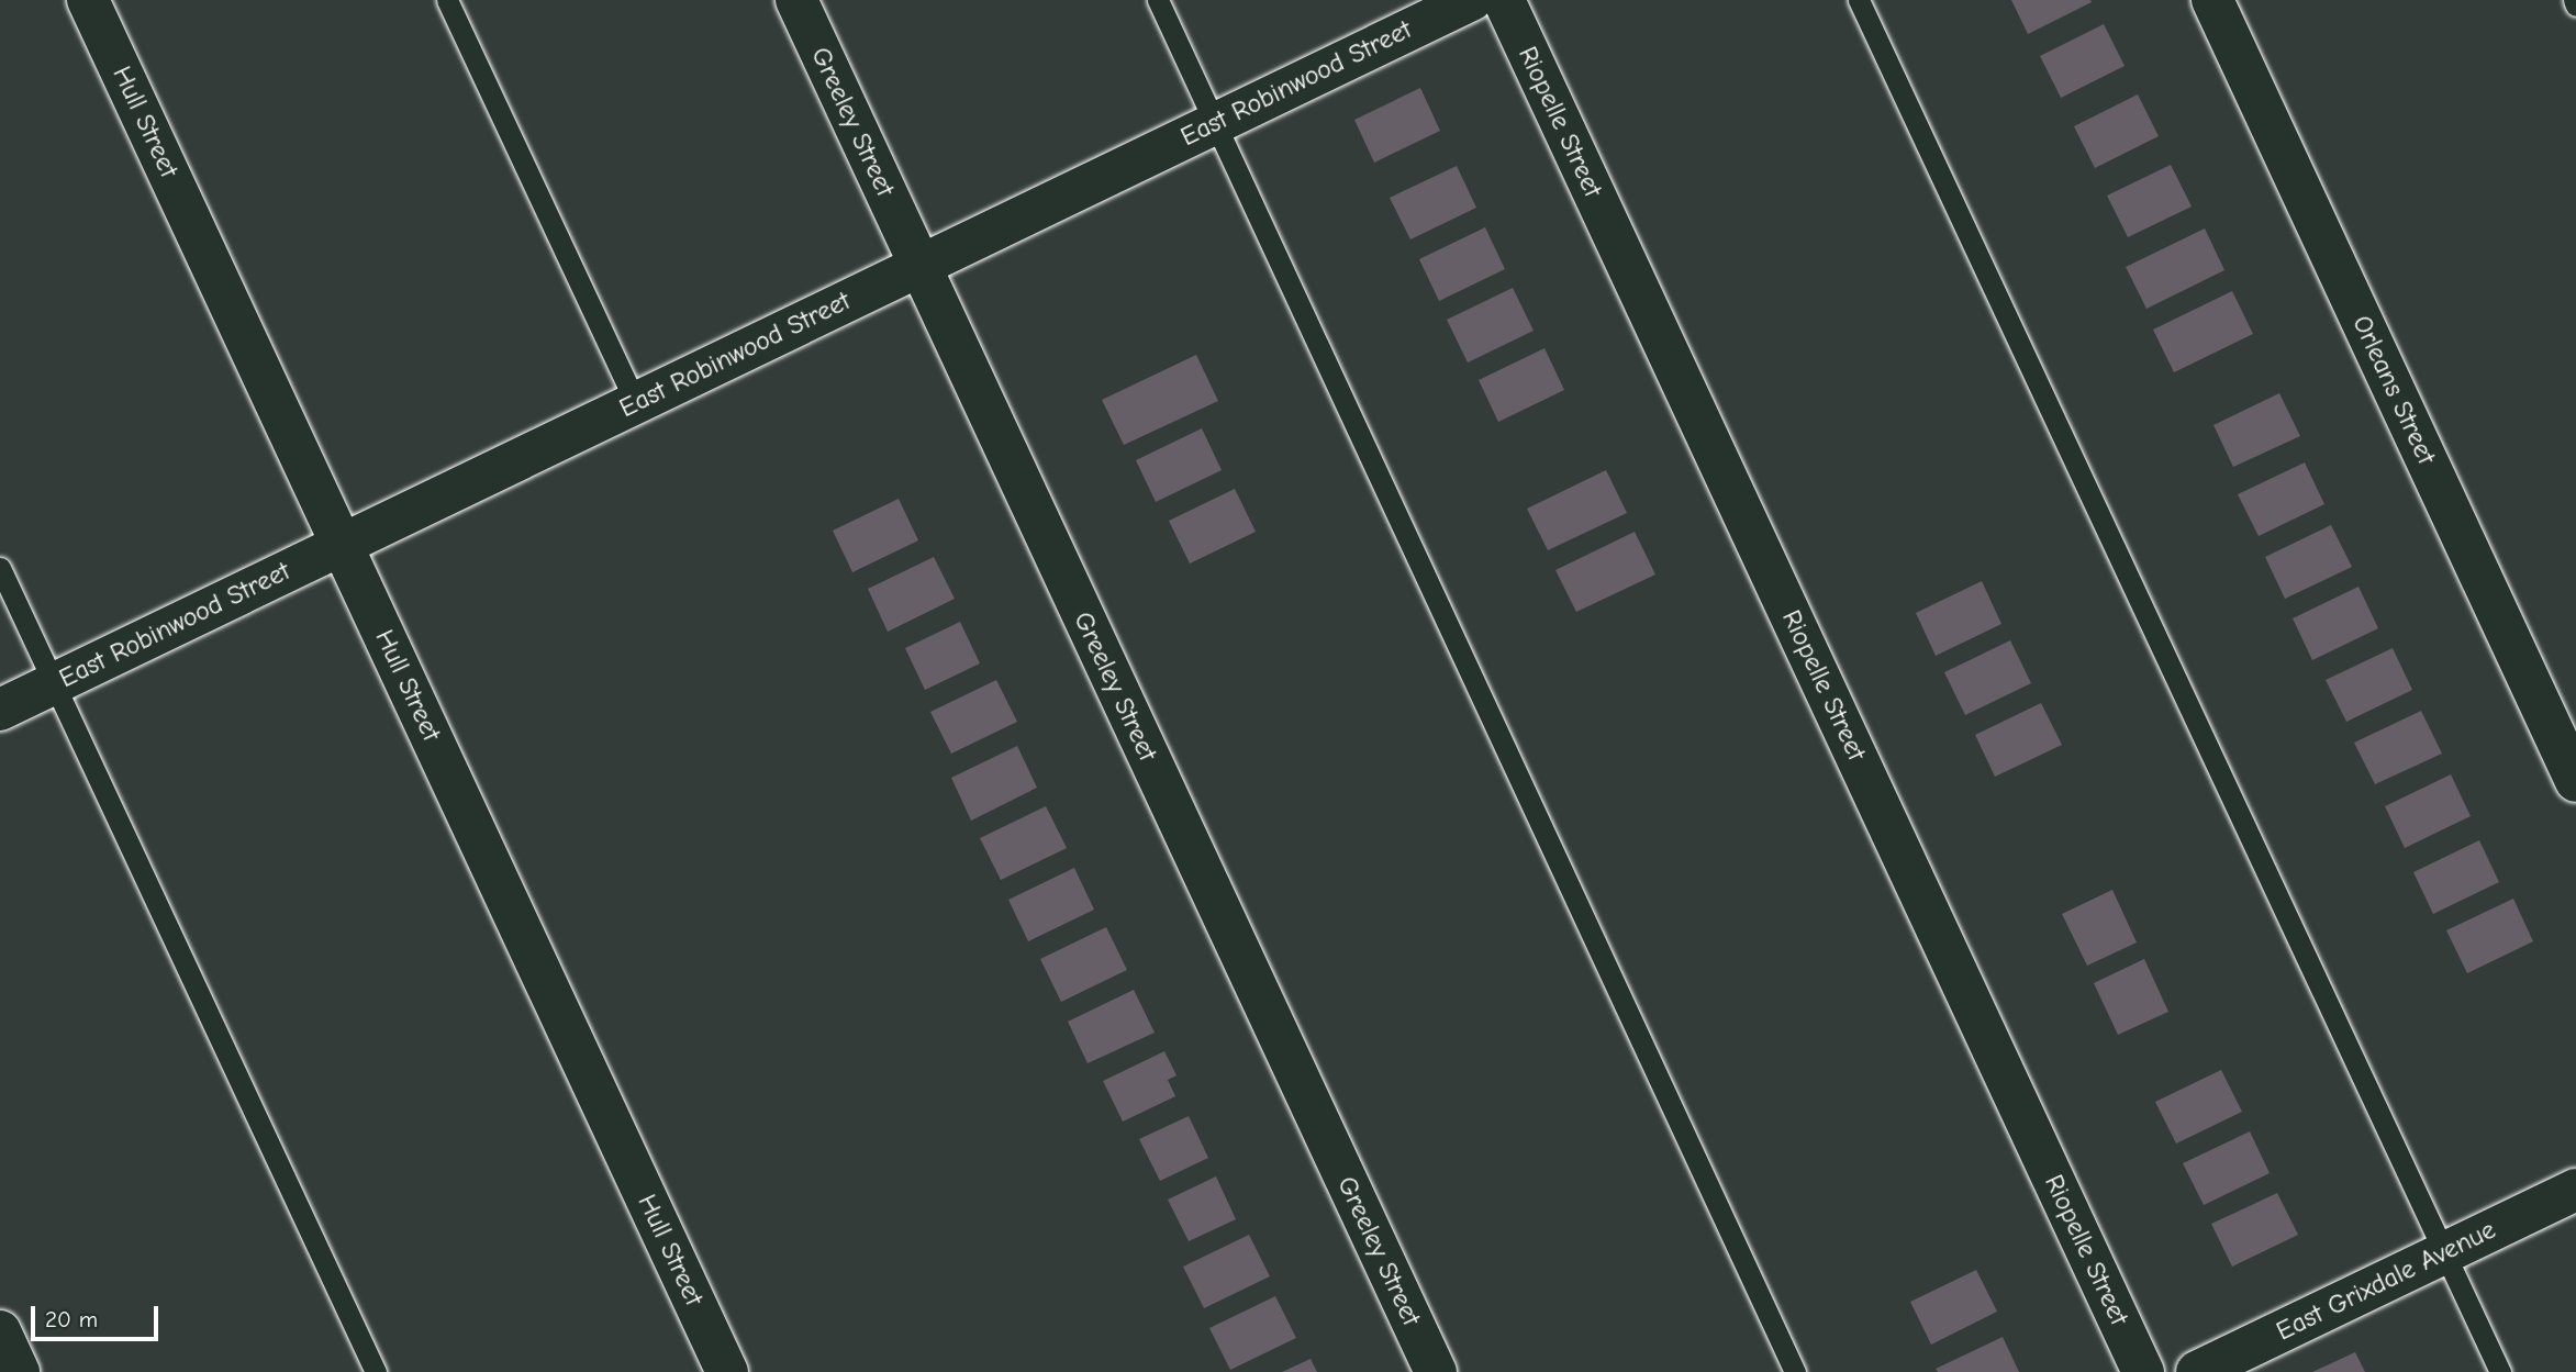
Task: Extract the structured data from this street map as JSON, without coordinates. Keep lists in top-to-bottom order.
{
  "streets": {
    "street": [
      "East Robinwood Street",
      "Hull Street",
      "Greeley Street",
      "Riopelle Street",
      "Orleans Street",
      "East Grixdale Avenue"
    ]
  },
  "crossings": [
    ["East Robinwood Street", "Hull Street"],
    ["East Robinwood Street", "Greeley Street"]
  ],
  "scale_bar": "20 m"
}
